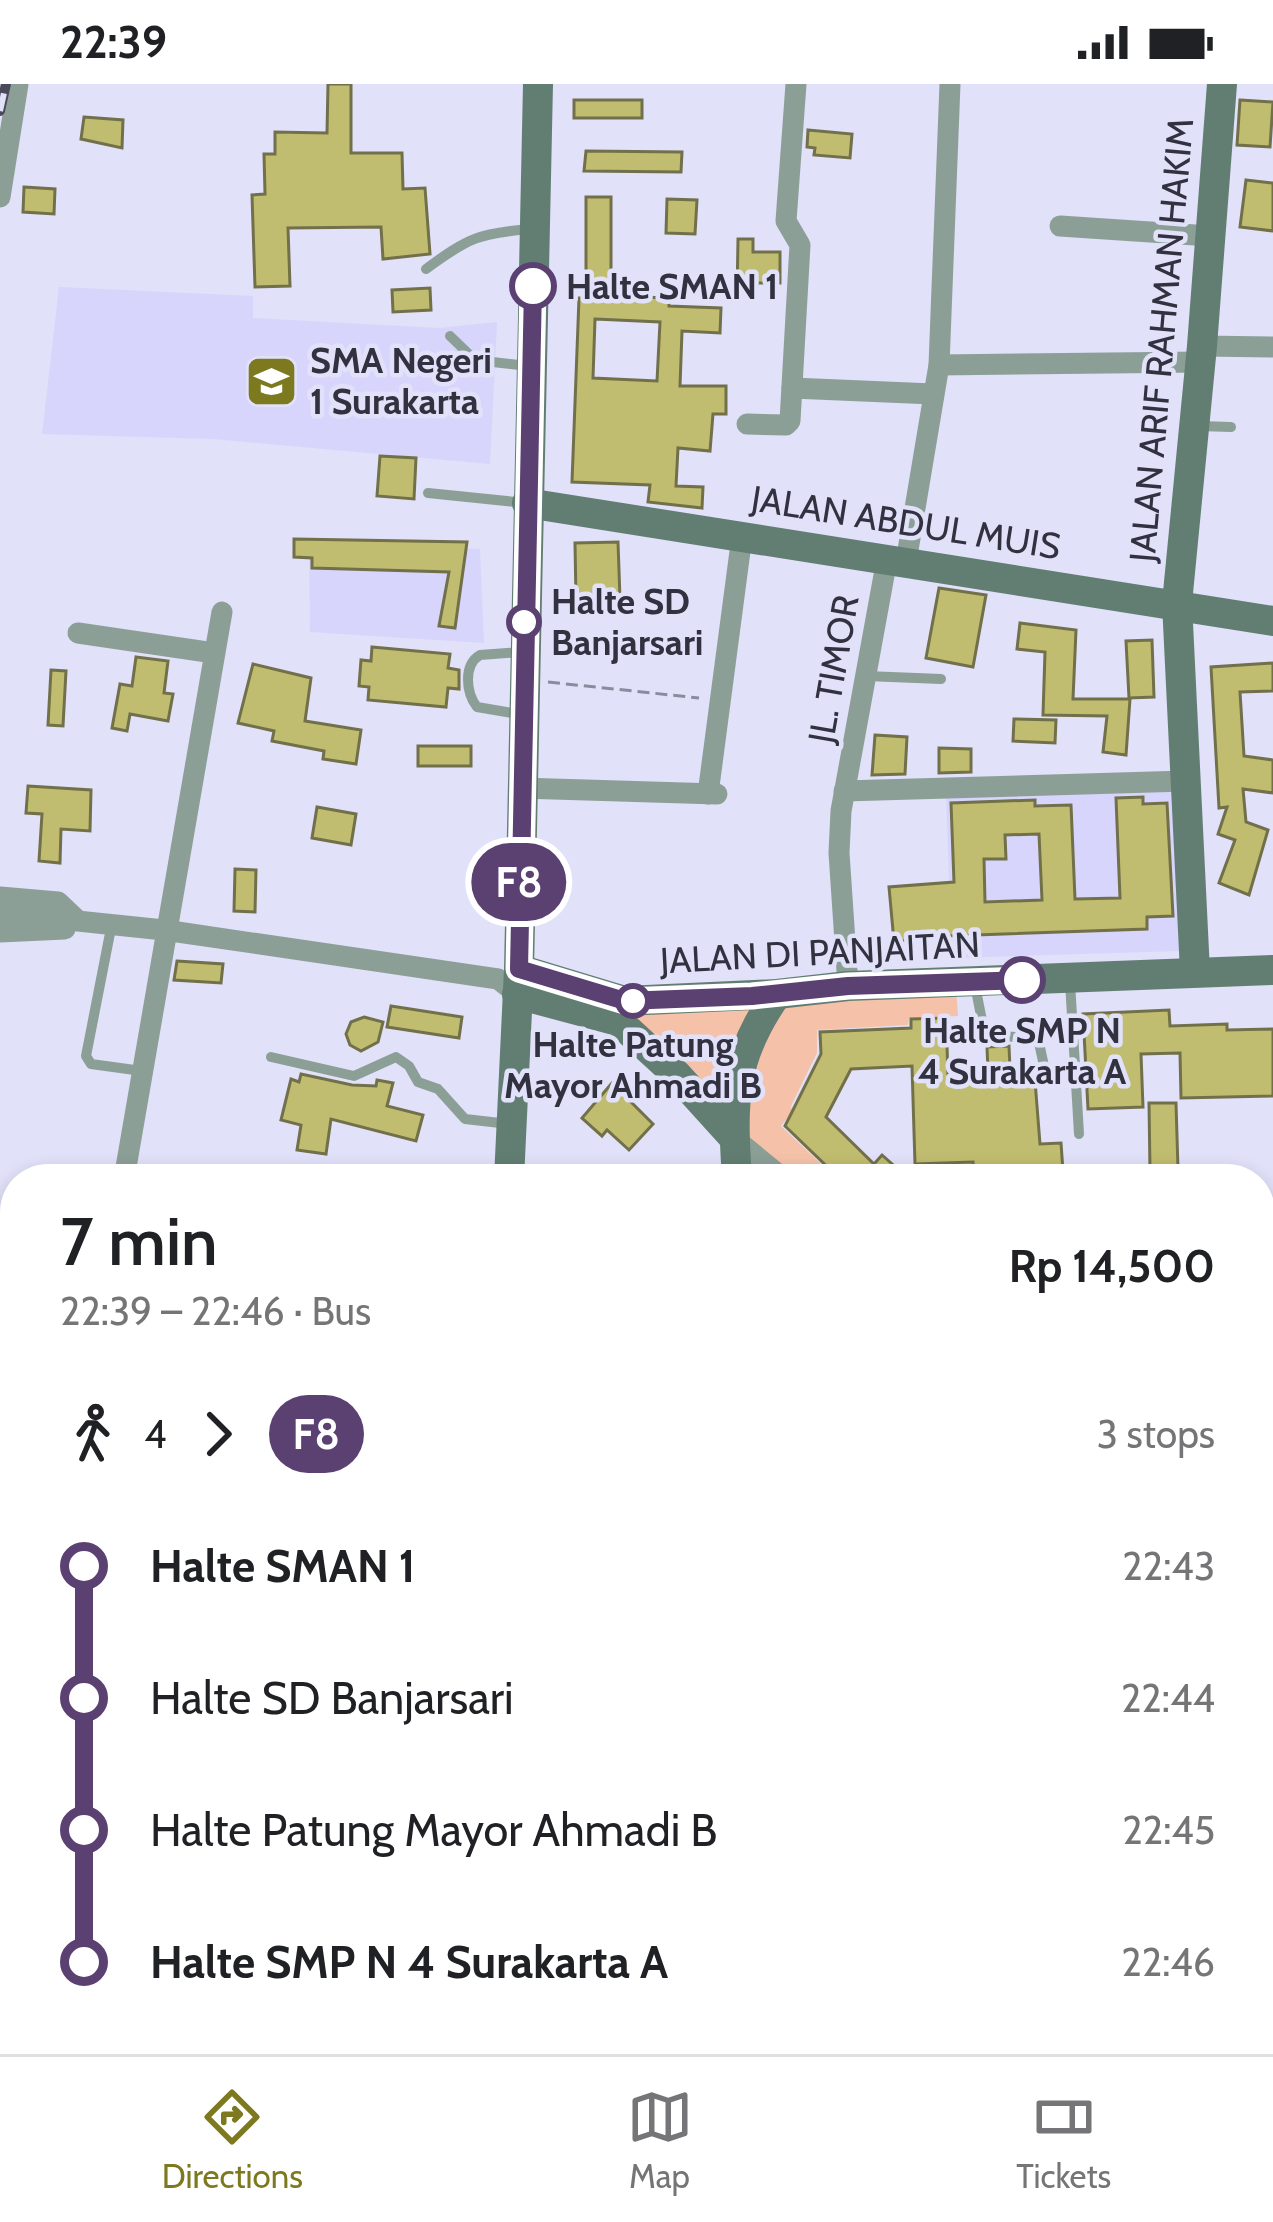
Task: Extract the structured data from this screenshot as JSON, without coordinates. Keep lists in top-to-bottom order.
{
  "streets": {
    "main road": ["JALAN ARIF RAHMAN HAKIM", "JALAN ABDUL MUIS", "JALAN DI PANJAITAN"],
    "street": ["JL. TIMOR"]
  },
  "crossings": [
    ["JALAN ARIF RAHMAN HAKIM", "JALAN ABDUL MUIS"],
    ["JALAN ARIF RAHMAN HAKIM", "JALAN DI PANJAITAN"],
    ["JALAN ABDUL MUIS", "JL. TIMOR"],
    ["JL. TIMOR", "JALAN DI PANJAITAN"]
  ],
  "places": {
    "other": [
      "Halte SMAN 1",
      "Halte SD Banjarsari",
      "Halte SMP N 4 Surakarta A",
      "Halte Patung Mayor Ahmadi B"
    ],
    "school or university": ["SMA Negeri 1 Surakarta"]
  },
  "lines": ["bus line F8"],
  "page": {
    "status": "22:39",
    "on_map": "F8",
    "heading": ["7 min", "22:39 – 22:46 · Bus", "Rp 14,500"],
    "legs": ["4", "F8", "3 stops"],
    "list": [
      {
        "name": "Halte SMAN 1",
        "value": "22:43"
      },
      {
        "name": "Halte SD Banjarsari",
        "value": "22:44"
      },
      {
        "name": "Halte Patung Mayor Ahmadi B",
        "value": "22:45"
      },
      {
        "name": "Halte SMP N 4 Surakarta A",
        "value": "22:46"
      }
    ],
    "tabs": ["Directions", "Map", "Tickets"]
  }
}
